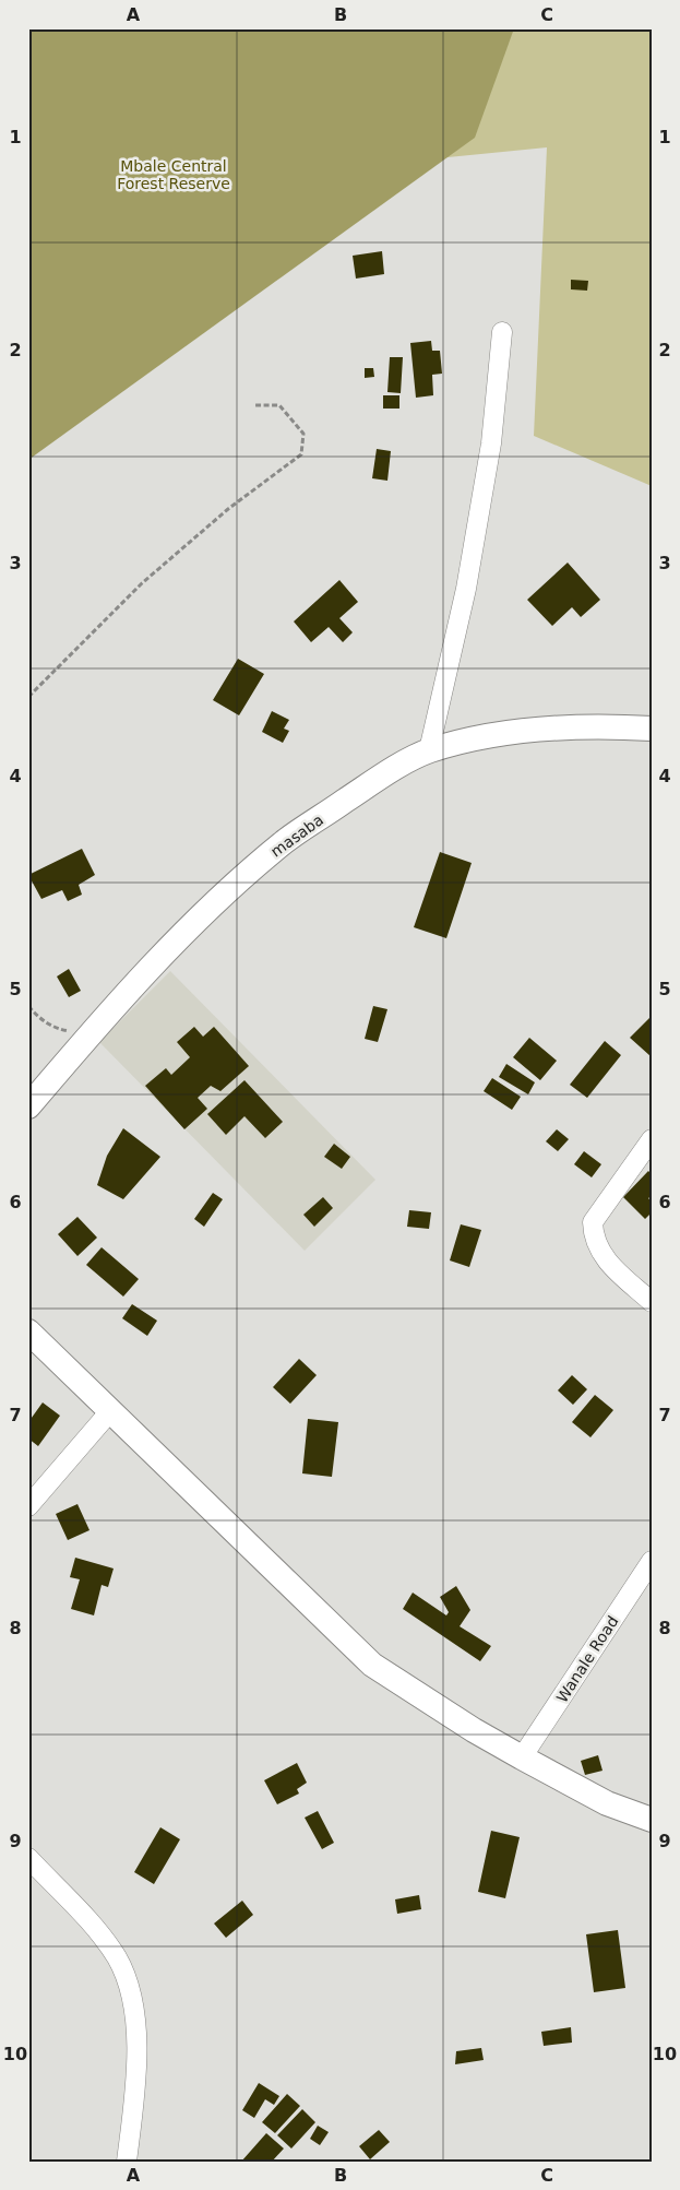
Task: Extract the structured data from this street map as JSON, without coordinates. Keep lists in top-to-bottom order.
{
  "streets": {
    "street": ["masaba", "Wanale Road"]
  },
  "parks": ["Mbale Central Forest Reserve"],
  "grid": {
    "columns": ["A", "B", "C"],
    "rows": [
      "1",
      "2",
      "3",
      "4",
      "5",
      "6",
      "7",
      "8",
      "9",
      "10"
    ]
  }
}
